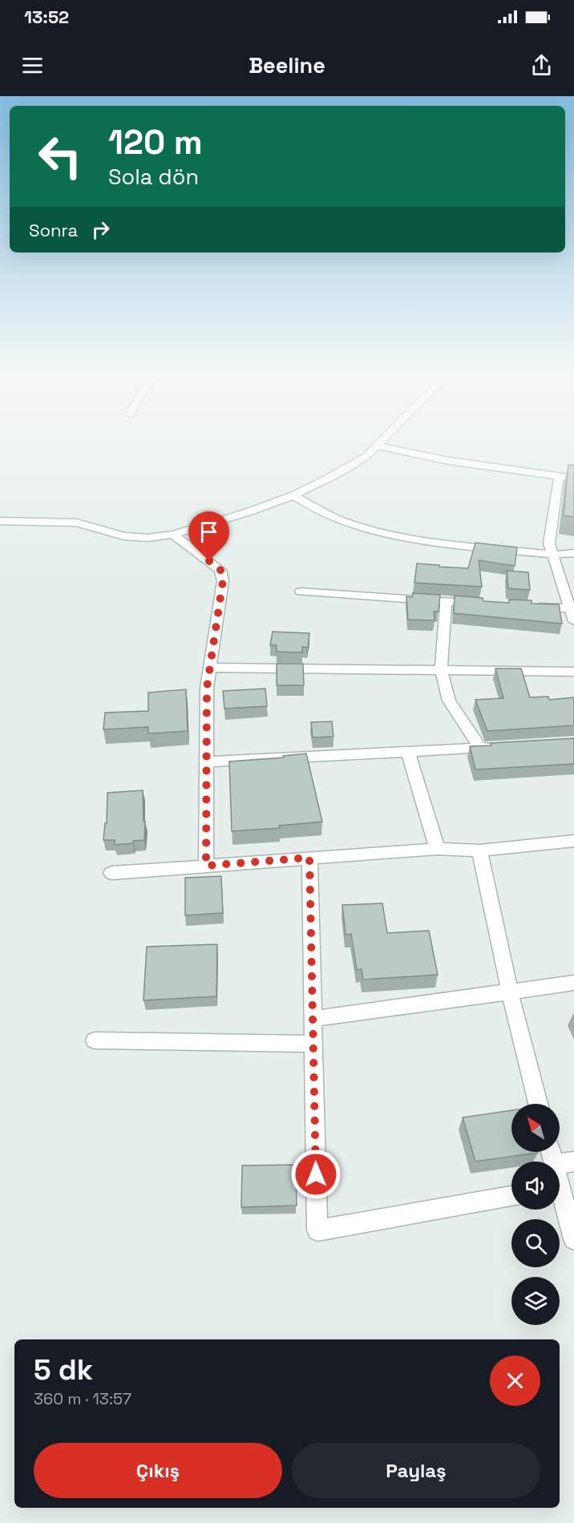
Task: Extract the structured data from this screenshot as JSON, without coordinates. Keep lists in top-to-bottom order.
{
  "north": "top left",
  "page": {
    "status": "13:52",
    "header": "Beeline",
    "turn": ["120 m", "Sola dön"],
    "then": "Sonra",
    "heading": ["5 dk", "360 m · 13:57"],
    "buttons": ["Çıkış", "Paylaş"]
  }
}
